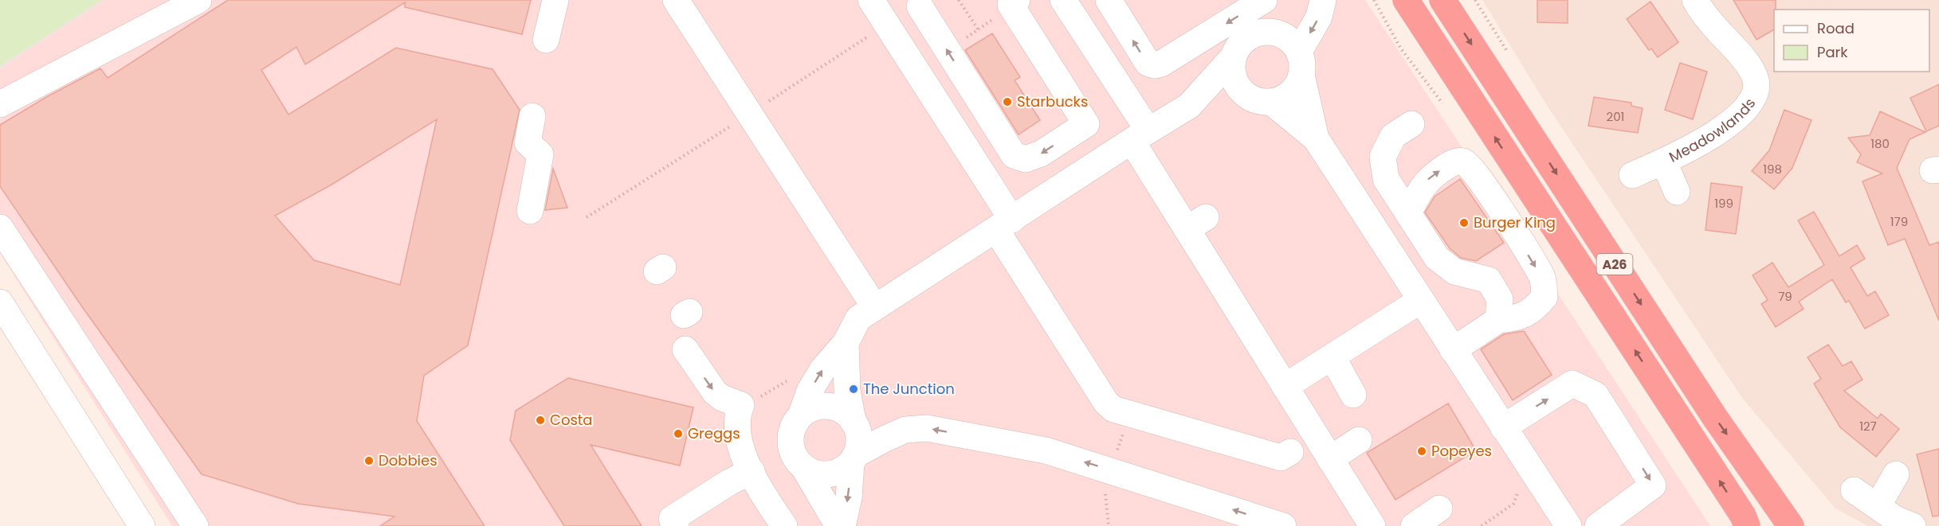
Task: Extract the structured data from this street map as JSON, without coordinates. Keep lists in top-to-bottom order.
{
  "streets": {
    "highway": ["A26"],
    "street": ["Meadowlands"]
  },
  "places": [
    "Starbucks",
    "Burger King",
    "The Junction",
    "Costa",
    "Greggs",
    "Popeyes",
    "Dobbies"
  ],
  "house_numbers": [
    "201",
    "180",
    "198",
    "199",
    "179",
    "79",
    "127"
  ],
  "legend": ["Road", "Park"]
}
